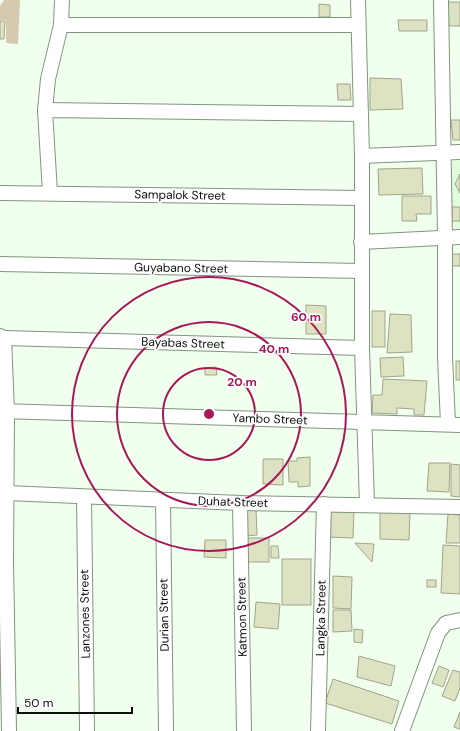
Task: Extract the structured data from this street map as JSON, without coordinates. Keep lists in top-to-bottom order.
{
  "streets": {
    "street": [
      "Sampalok Street",
      "Guyabano Street",
      "Bayabas Street",
      "Yambo Street",
      "Duhat Street",
      "Lanzones Street",
      "Durian Street",
      "Katmon Street",
      "Langka Street"
    ]
  },
  "crossings": [
    ["Duhat Street", "Lanzones Street"],
    ["Duhat Street", "Durian Street"],
    ["Duhat Street", "Katmon Street"],
    ["Duhat Street", "Langka Street"]
  ],
  "scale_bar": "50 m",
  "rings": ["60 m", "40 m", "20 m"]
}
